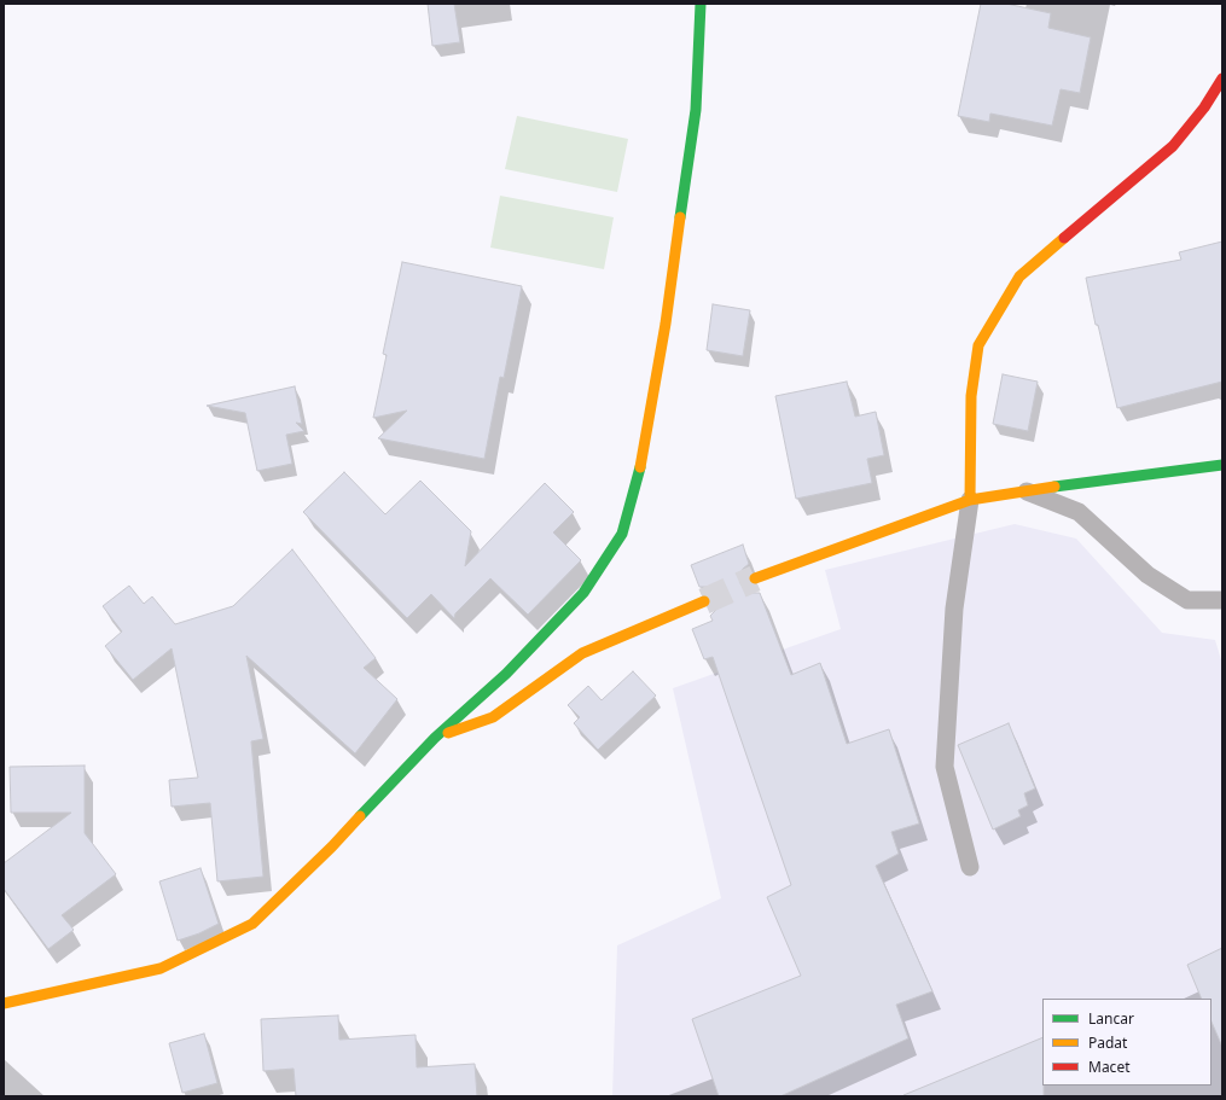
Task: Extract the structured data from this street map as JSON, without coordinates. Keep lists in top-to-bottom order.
{
  "legend": ["Lancar", "Padat", "Macet"]
}
